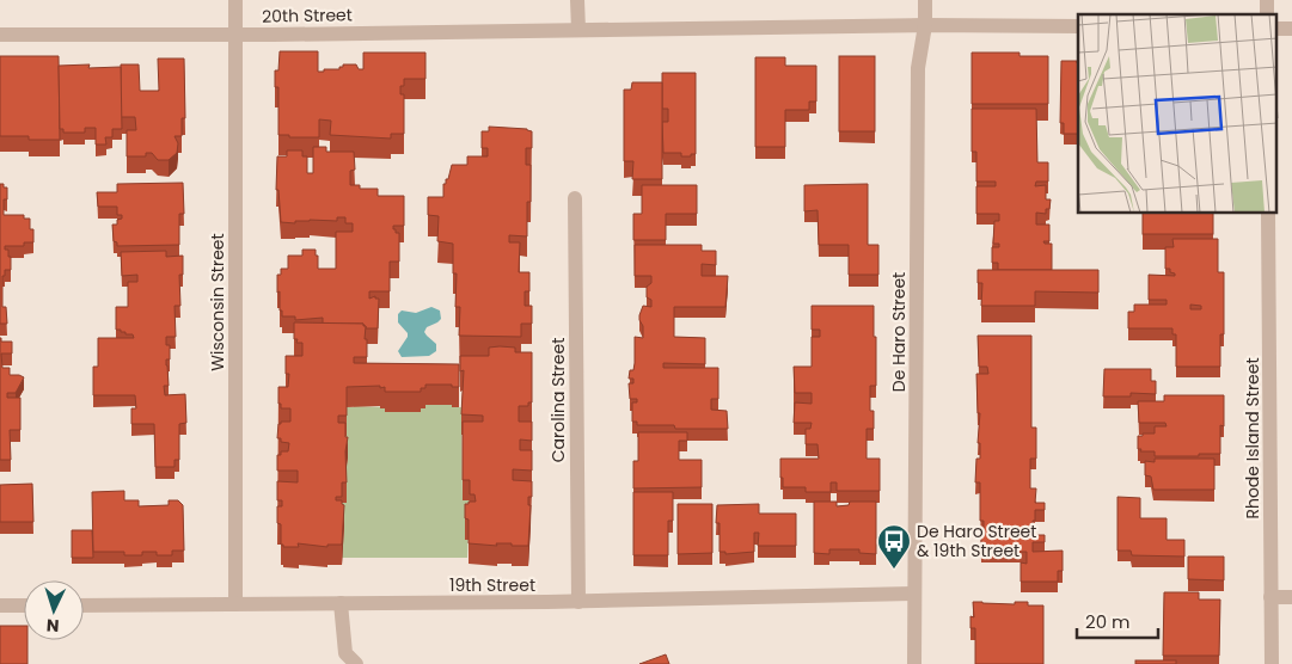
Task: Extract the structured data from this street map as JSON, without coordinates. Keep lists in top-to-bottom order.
{
  "streets": {
    "street": [
      "20th Street",
      "Wisconsin Street",
      "De Haro Street",
      "Carolina Street",
      "Rhode Island Street",
      "19th Street"
    ]
  },
  "crossings": [
    ["20th Street", "Wisconsin Street"],
    ["20th Street", "De Haro Street"],
    ["Wisconsin Street", "19th Street"],
    ["De Haro Street", "19th Street"],
    ["Carolina Street", "19th Street"]
  ],
  "places": {
    "bus stop": ["De Haro Street & 19th Street"]
  },
  "scale_bar": "20 m",
  "north": "bottom"
}
